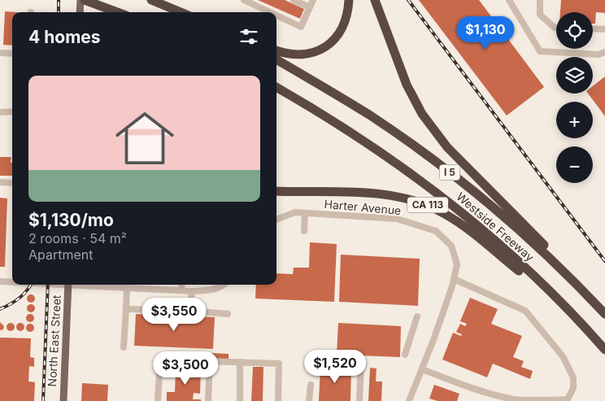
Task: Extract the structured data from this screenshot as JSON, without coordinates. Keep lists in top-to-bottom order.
{
  "streets": {
    "highway": ["I 5", "CA 113", "Westside Freeway"],
    "main road": ["North East Street"],
    "street": ["Harter Avenue"]
  },
  "crossings": [
    ["CA 113", "Westside Freeway"]
  ],
  "page": {
    "map_buttons": ["+", "−"],
    "heading": "4 homes",
    "price": [
      "$1,130",
      "$3,550",
      "$1,520",
      "$3,500"
    ],
    "list": [
      {
        "name": "$1,130/mo",
        "note": "2 rooms · 54 m² · Apartment"
      }
    ]
  }
}
